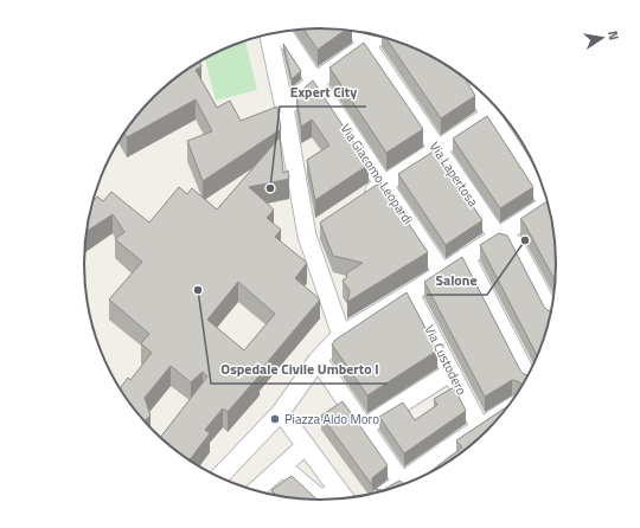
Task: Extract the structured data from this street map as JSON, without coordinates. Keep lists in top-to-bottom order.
{
  "streets": {
    "street": ["Via Giacomo Leopardi", "Via Lapertosa", "Via Custodero"]
  },
  "places": [
    "Expert City",
    "Salone",
    "Ospedale Civile Umberto I",
    "Piazza Aldo Moro"
  ],
  "north": "right"
}
